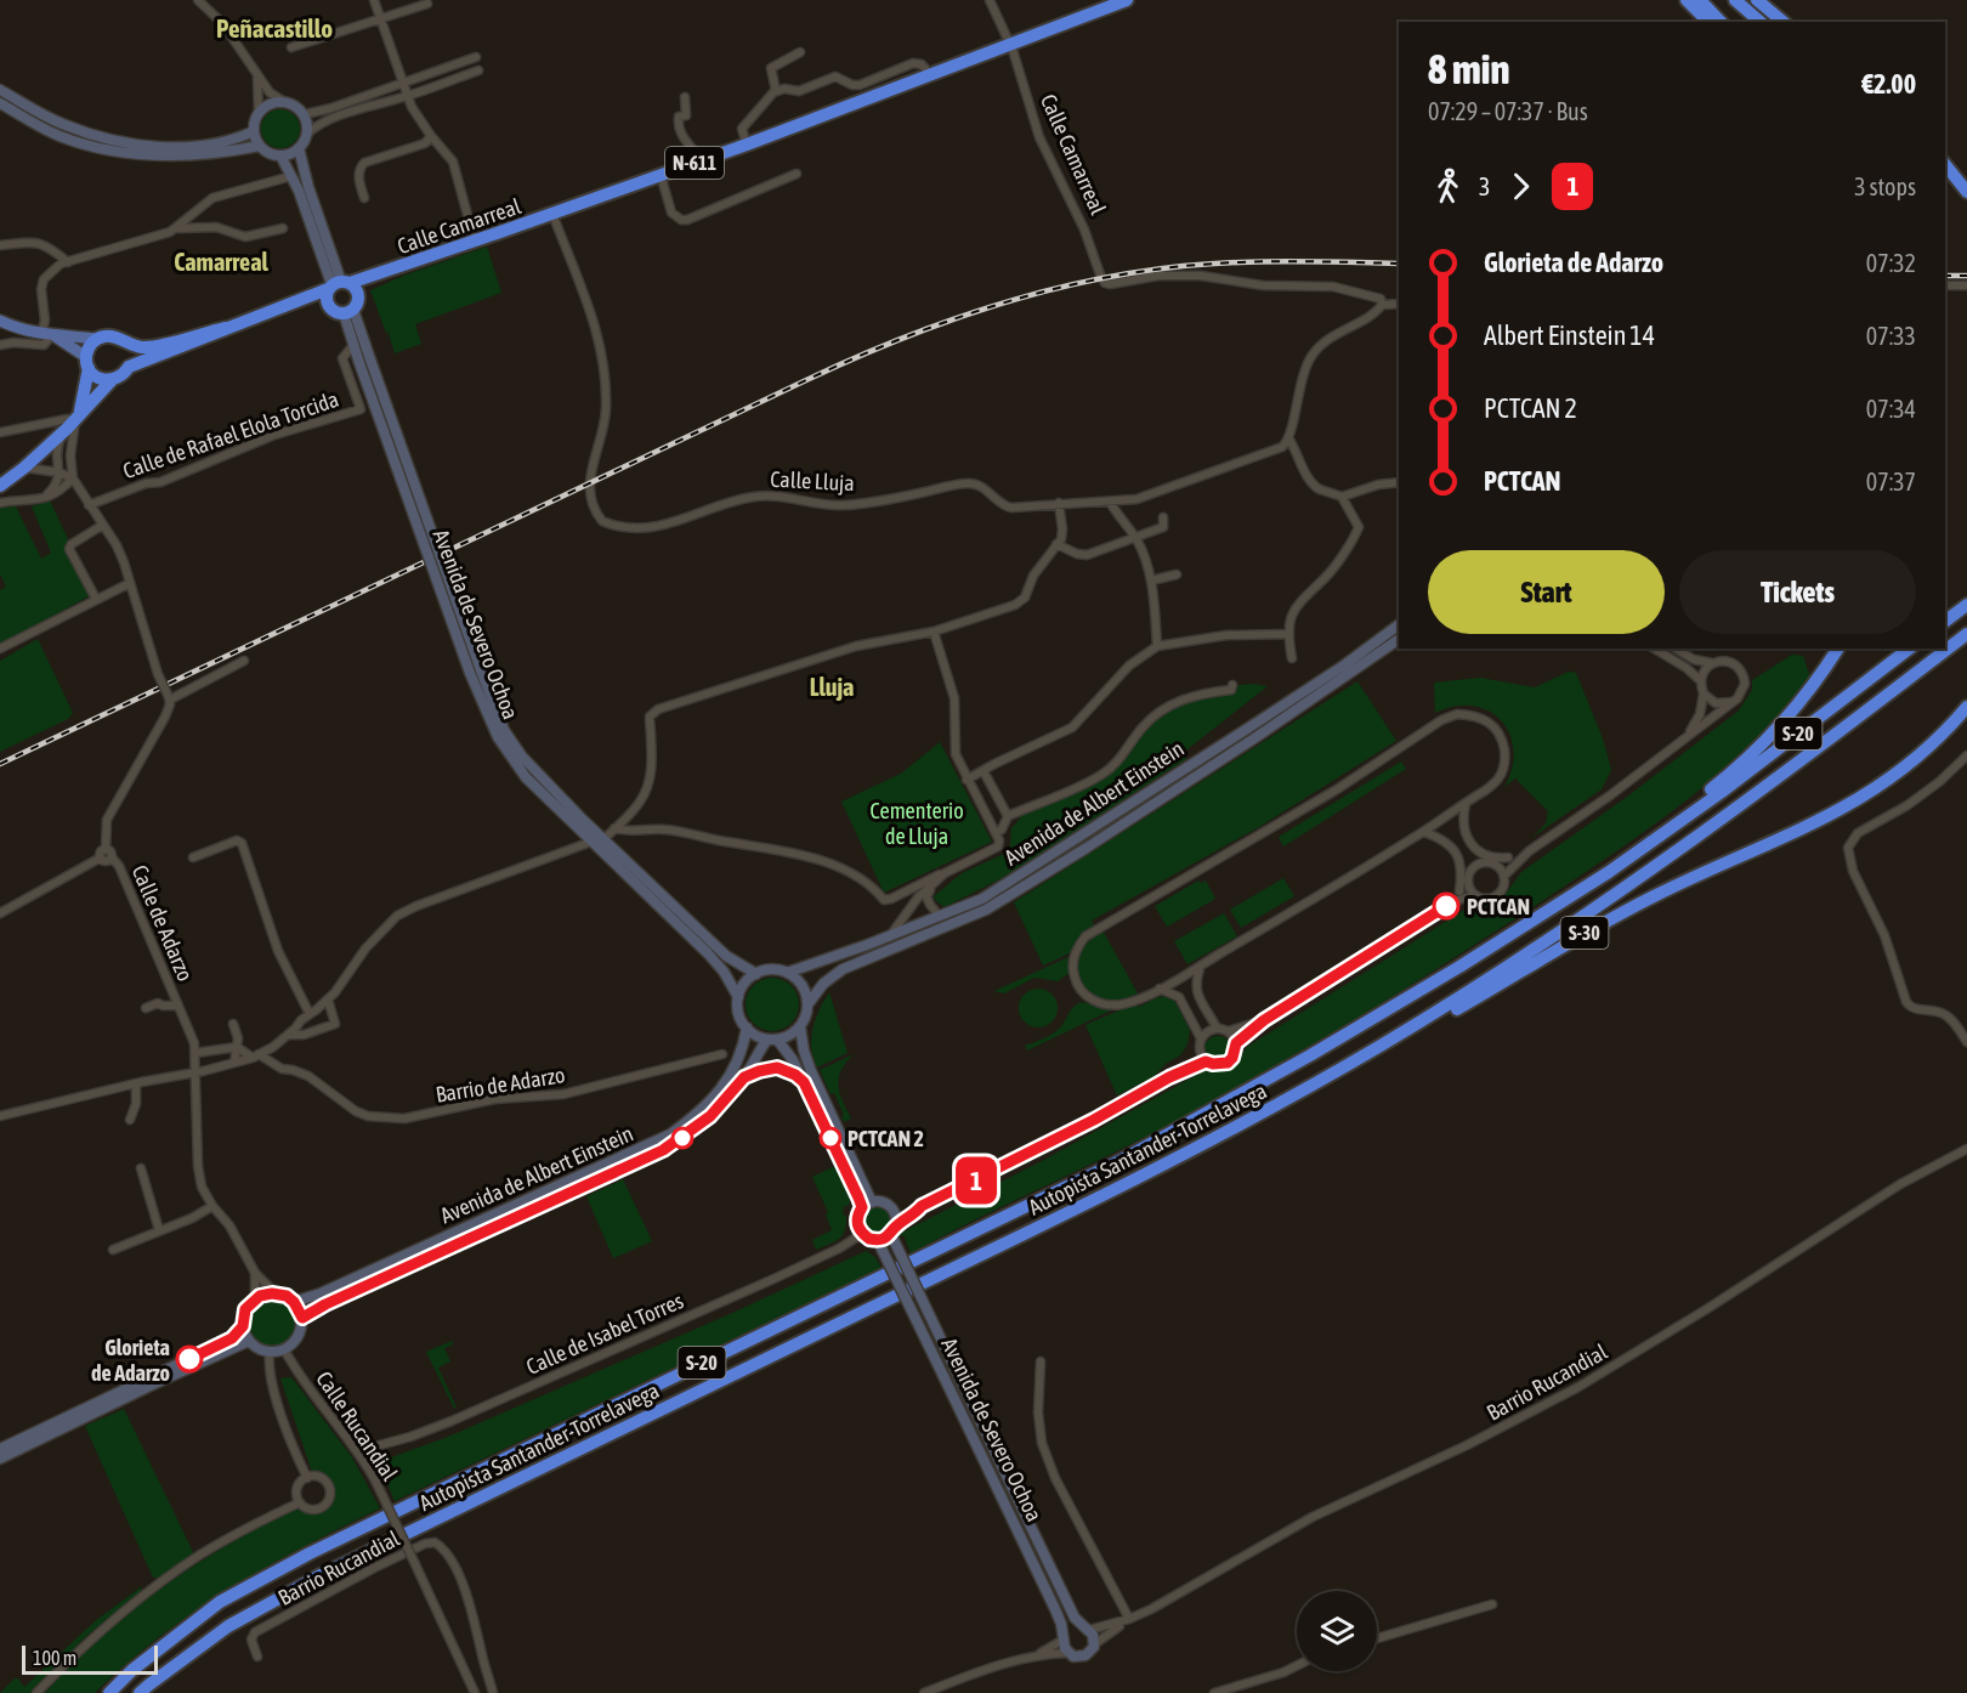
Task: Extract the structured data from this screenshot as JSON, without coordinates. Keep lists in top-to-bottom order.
{
  "streets": {
    "highway": [
      "Calle Camarreal",
      "N-611",
      "S-20",
      "S-30",
      "Autopista Santander-Torrelavega"
    ],
    "main road": ["Avenida de Severo Ochoa", "Avenida de Albert Einstein"],
    "street": [
      "Calle de Rafael Elola Torcida",
      "Calle Lluja",
      "Calle de Adarzo",
      "Barrio de Adarzo",
      "Calle de Isabel Torres",
      "Barrio Rucandial",
      "Calle Rucandial"
    ]
  },
  "crossings": [
    ["Calle Camarreal", "N-611"],
    ["Calle Camarreal", "Calle Lluja"],
    ["N-611", "Avenida de Severo Ochoa"],
    ["Calle de Rafael Elola Torcida", "Avenida de Severo Ochoa"],
    ["Avenida de Severo Ochoa", "Avenida de Albert Einstein"],
    ["Avenida de Severo Ochoa", "Calle de Isabel Torres"],
    ["Avenida de Severo Ochoa", "Barrio Rucandial"],
    ["Avenida de Albert Einstein", "Calle de Adarzo"],
    ["Avenida de Albert Einstein", "Calle Rucandial"],
    ["Calle de Adarzo", "Calle Rucandial"],
    ["S-30", "Autopista Santander-Torrelavega"],
    ["Calle de Isabel Torres", "Calle Rucandial"],
    ["Barrio Rucandial", "Calle Rucandial"]
  ],
  "districts": ["Peñacastillo", "Camarreal", "Lluja"],
  "parks": ["Cementerio de Lluja"],
  "places": ["PCTCAN", "PCTCAN 2", "Glorieta de Adarzo"],
  "lines": ["bus line 1"],
  "scale_bar": "100 m",
  "page": {
    "on_map": "1",
    "heading": ["8 min", "07:29 – 07:37 · Bus", "€2.00"],
    "legs": ["3", "1", "3 stops"],
    "list": [
      {
        "name": "Glorieta de Adarzo",
        "value": "07:32"
      },
      {
        "name": "Albert Einstein 14",
        "value": "07:33"
      },
      {
        "name": "PCTCAN 2",
        "value": "07:34"
      },
      {
        "name": "PCTCAN",
        "value": "07:37"
      }
    ],
    "buttons": ["Start", "Tickets"],
    "scale": "100 m"
  }
}
